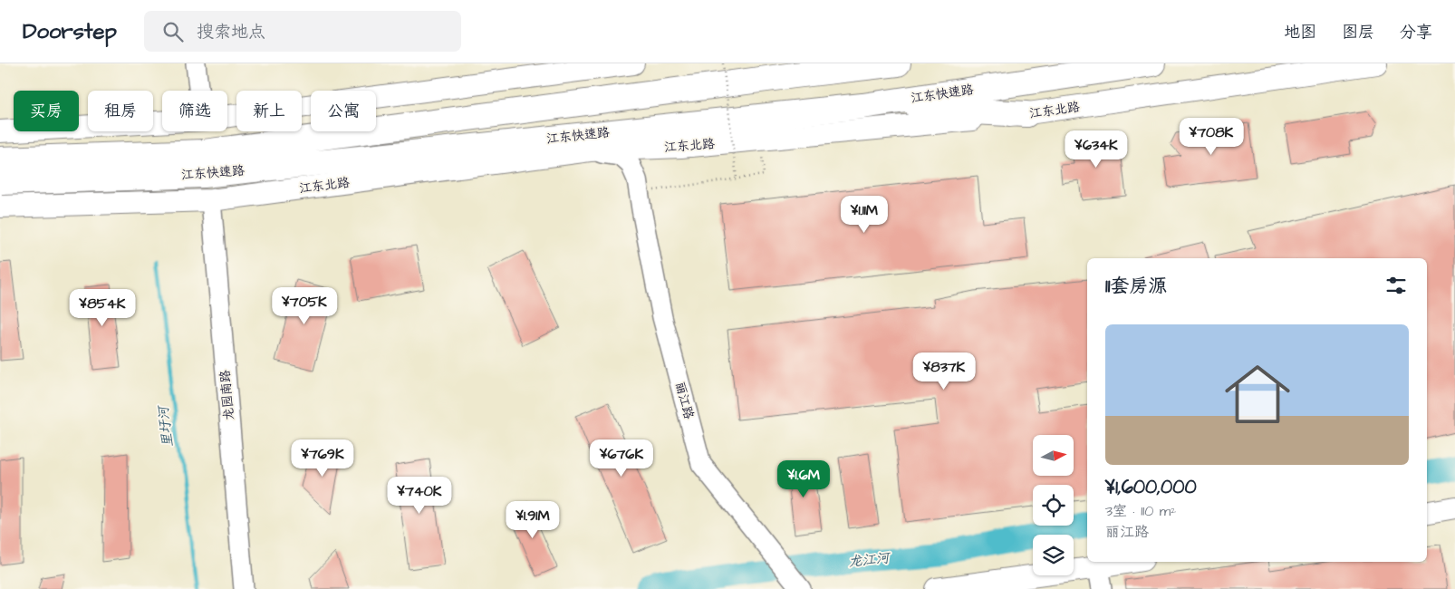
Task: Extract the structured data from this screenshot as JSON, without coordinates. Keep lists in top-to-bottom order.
{
  "streets": {
    "highway": ["江东快速路"],
    "main road": ["江东北路"],
    "street": ["龙园南路", "丽江路"]
  },
  "crossings": [
    ["江东北路", "龙园南路"],
    ["江东北路", "丽江路"]
  ],
  "water": ["里圩河", "龙江河"],
  "north": "right",
  "page": {
    "header": "Doorstep",
    "search": "搜索地点",
    "nav": ["地图", "图层", "分享"],
    "chip": [
      "买房",
      "租房",
      "筛选",
      "新上",
      "公寓"
    ],
    "price": [
      "¥708K",
      "¥634K",
      "¥1.11M",
      "¥705K",
      "¥854K",
      "¥837K",
      "¥769K",
      "¥676K",
      "¥1.6M",
      "¥740K",
      "¥1.91M"
    ],
    "heading": "11套房源",
    "list": [
      {
        "name": "¥1,600,000",
        "note": "3室 · 110 m² · 丽江路"
      }
    ]
  }
}
